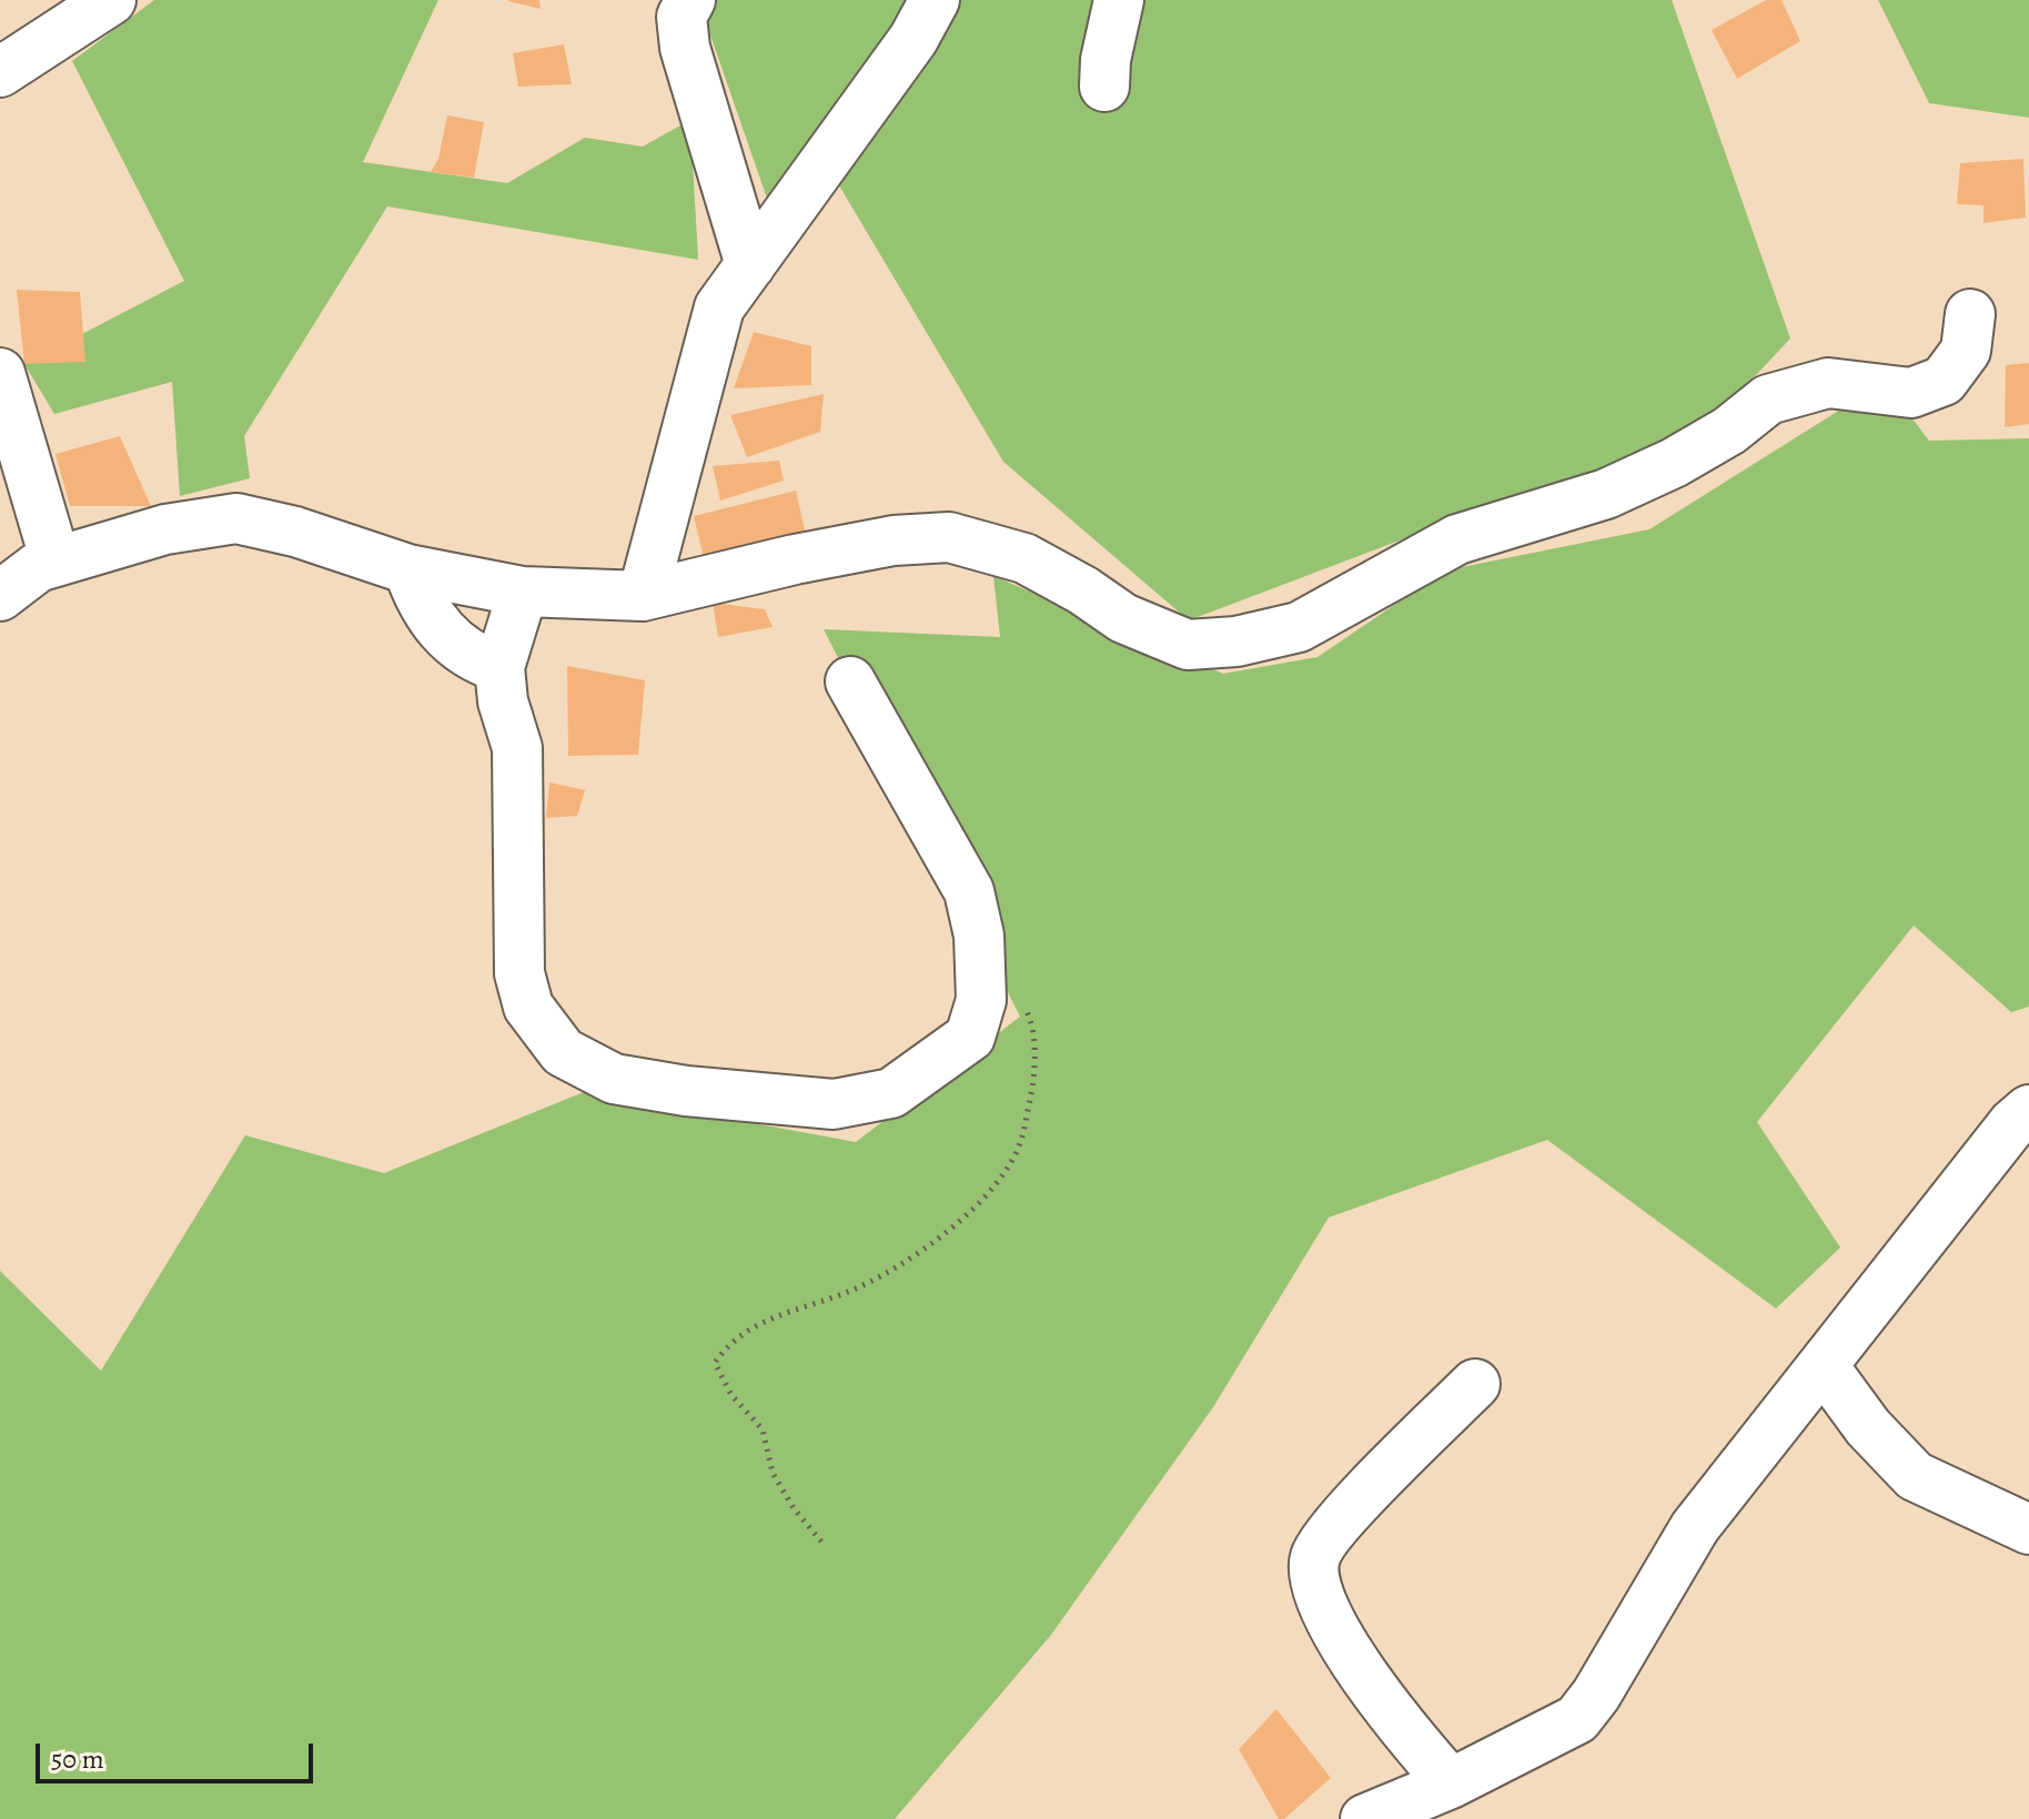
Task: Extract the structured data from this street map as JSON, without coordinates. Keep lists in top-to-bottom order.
{
  "scale_bar": "50 m"
}
